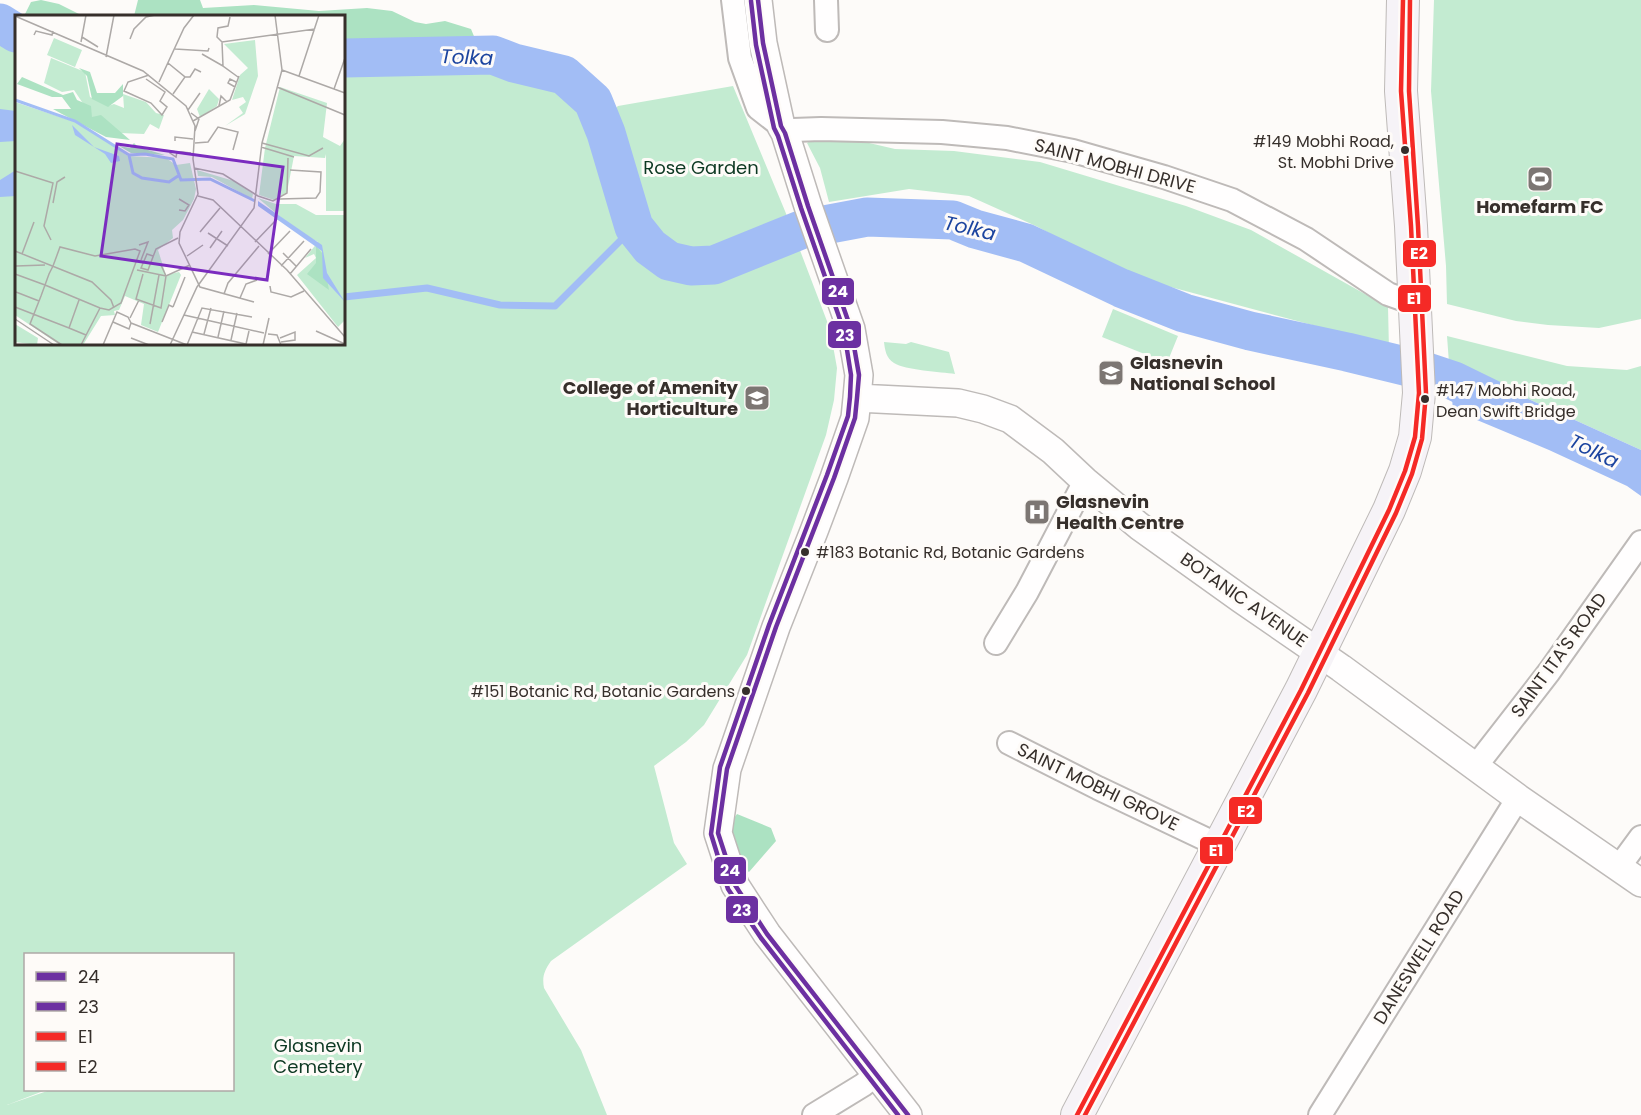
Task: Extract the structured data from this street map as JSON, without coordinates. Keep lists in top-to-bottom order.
{
  "streets": {
    "street": [
      "SAINT MOBHI DRIVE",
      "BOTANIC AVENUE",
      "SAINT ITA'S ROAD",
      "SAINT MOBHI GROVE",
      "DANESWELL ROAD"
    ]
  },
  "crossings": [
    ["BOTANIC AVENUE", "SAINT ITA'S ROAD"],
    ["BOTANIC AVENUE", "DANESWELL ROAD"]
  ],
  "water": ["Tolka"],
  "parks": ["Rose Garden", "Glasnevin Cemetery"],
  "places": {
    "other": [
      "#149 Mobhi Road, St. Mobhi Drive",
      "#147 Mobhi Road, Dean Swift Bridge",
      "#183 Botanic Rd, Botanic Gardens",
      "#151 Botanic Rd, Botanic Gardens"
    ],
    "sports": ["Homefarm FC"],
    "school or university": ["Glasnevin National School", "College of Amenity Horticulture"],
    "hospital": ["Glasnevin Health Centre"]
  },
  "lines": [
    "transit line 24",
    "transit line E1",
    "transit line E2",
    "transit line 23"
  ],
  "legend": [
    "24",
    "23",
    "E1",
    "E2"
  ]
}
